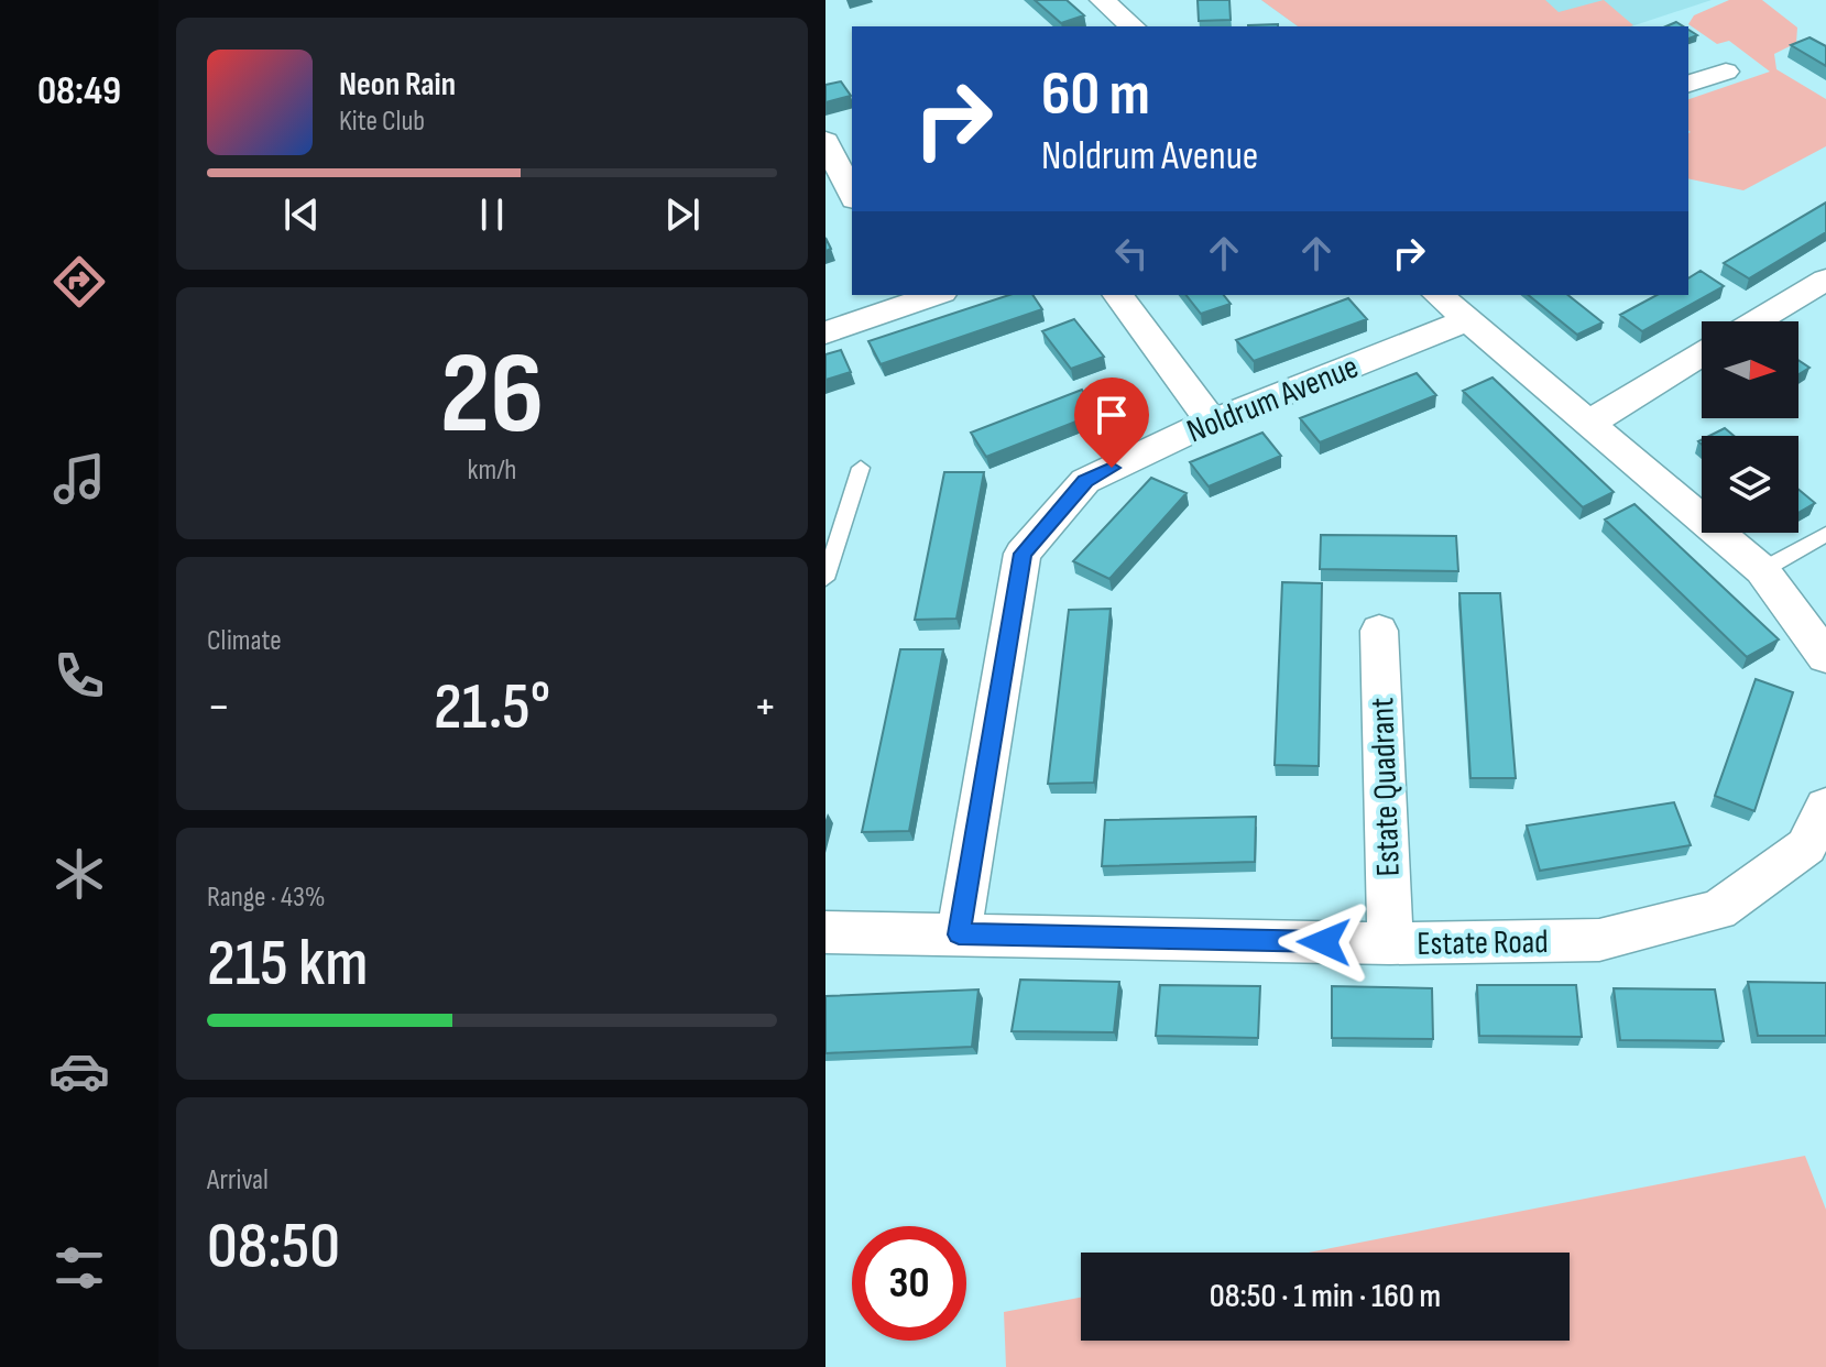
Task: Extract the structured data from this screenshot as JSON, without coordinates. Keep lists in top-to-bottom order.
{
  "streets": {
    "street": ["Noldrum Avenue", "Estate Quadrant", "Estate Road"]
  },
  "crossings": [
    ["Noldrum Avenue", "Estate Road"],
    ["Estate Quadrant", "Estate Road"]
  ],
  "north": "right",
  "page": {
    "tabs": "08:49",
    "turn": ["60 m", "Noldrum Avenue"],
    "song": ["Neon Rain", "Kite Club"],
    "tile": [
      ["26", "km/h"],
      "Climate",
      ["Range · 43%", "215 km"],
      ["Arrival", "08:50"]
    ],
    "heat": ["−", "21.5°", "+"],
    "limit": "30",
    "trip": "08:50 · 1 min · 160 m"
  }
}
